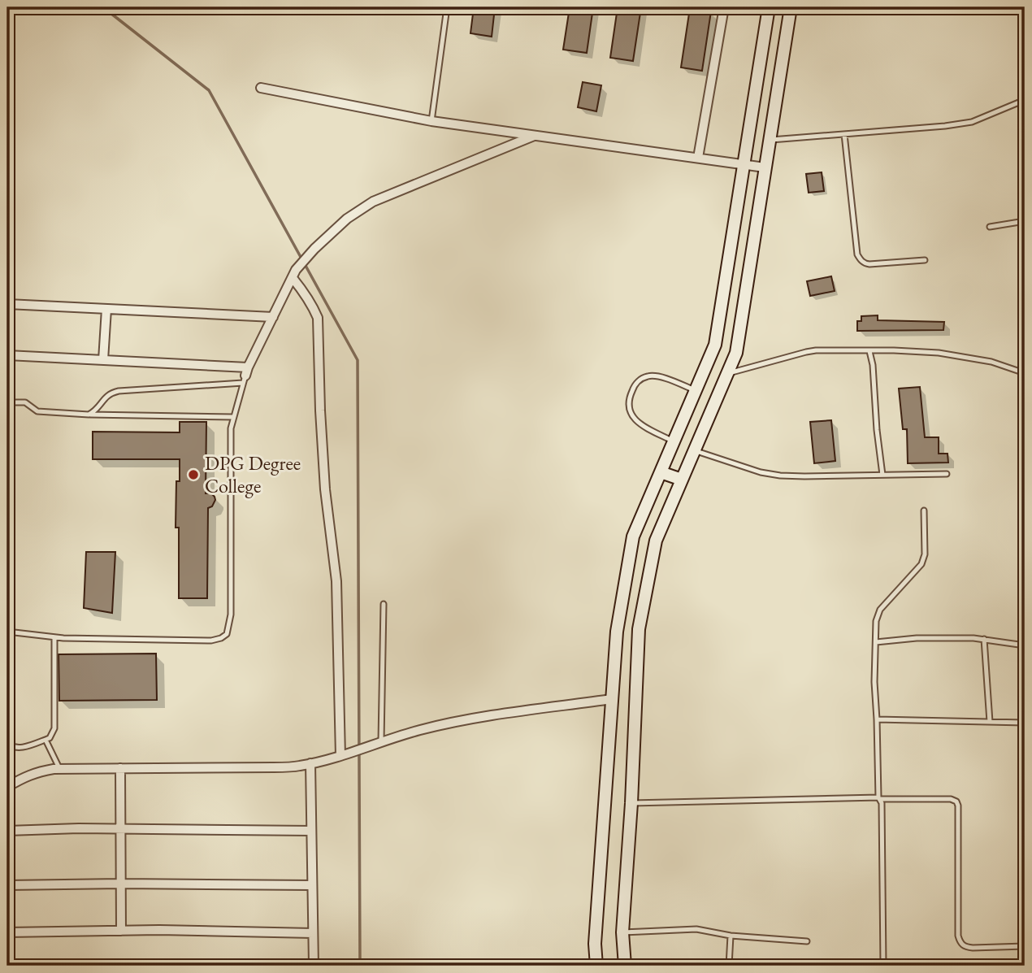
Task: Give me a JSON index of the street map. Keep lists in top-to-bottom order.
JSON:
{
  "places": ["DPG Degree College"]
}
